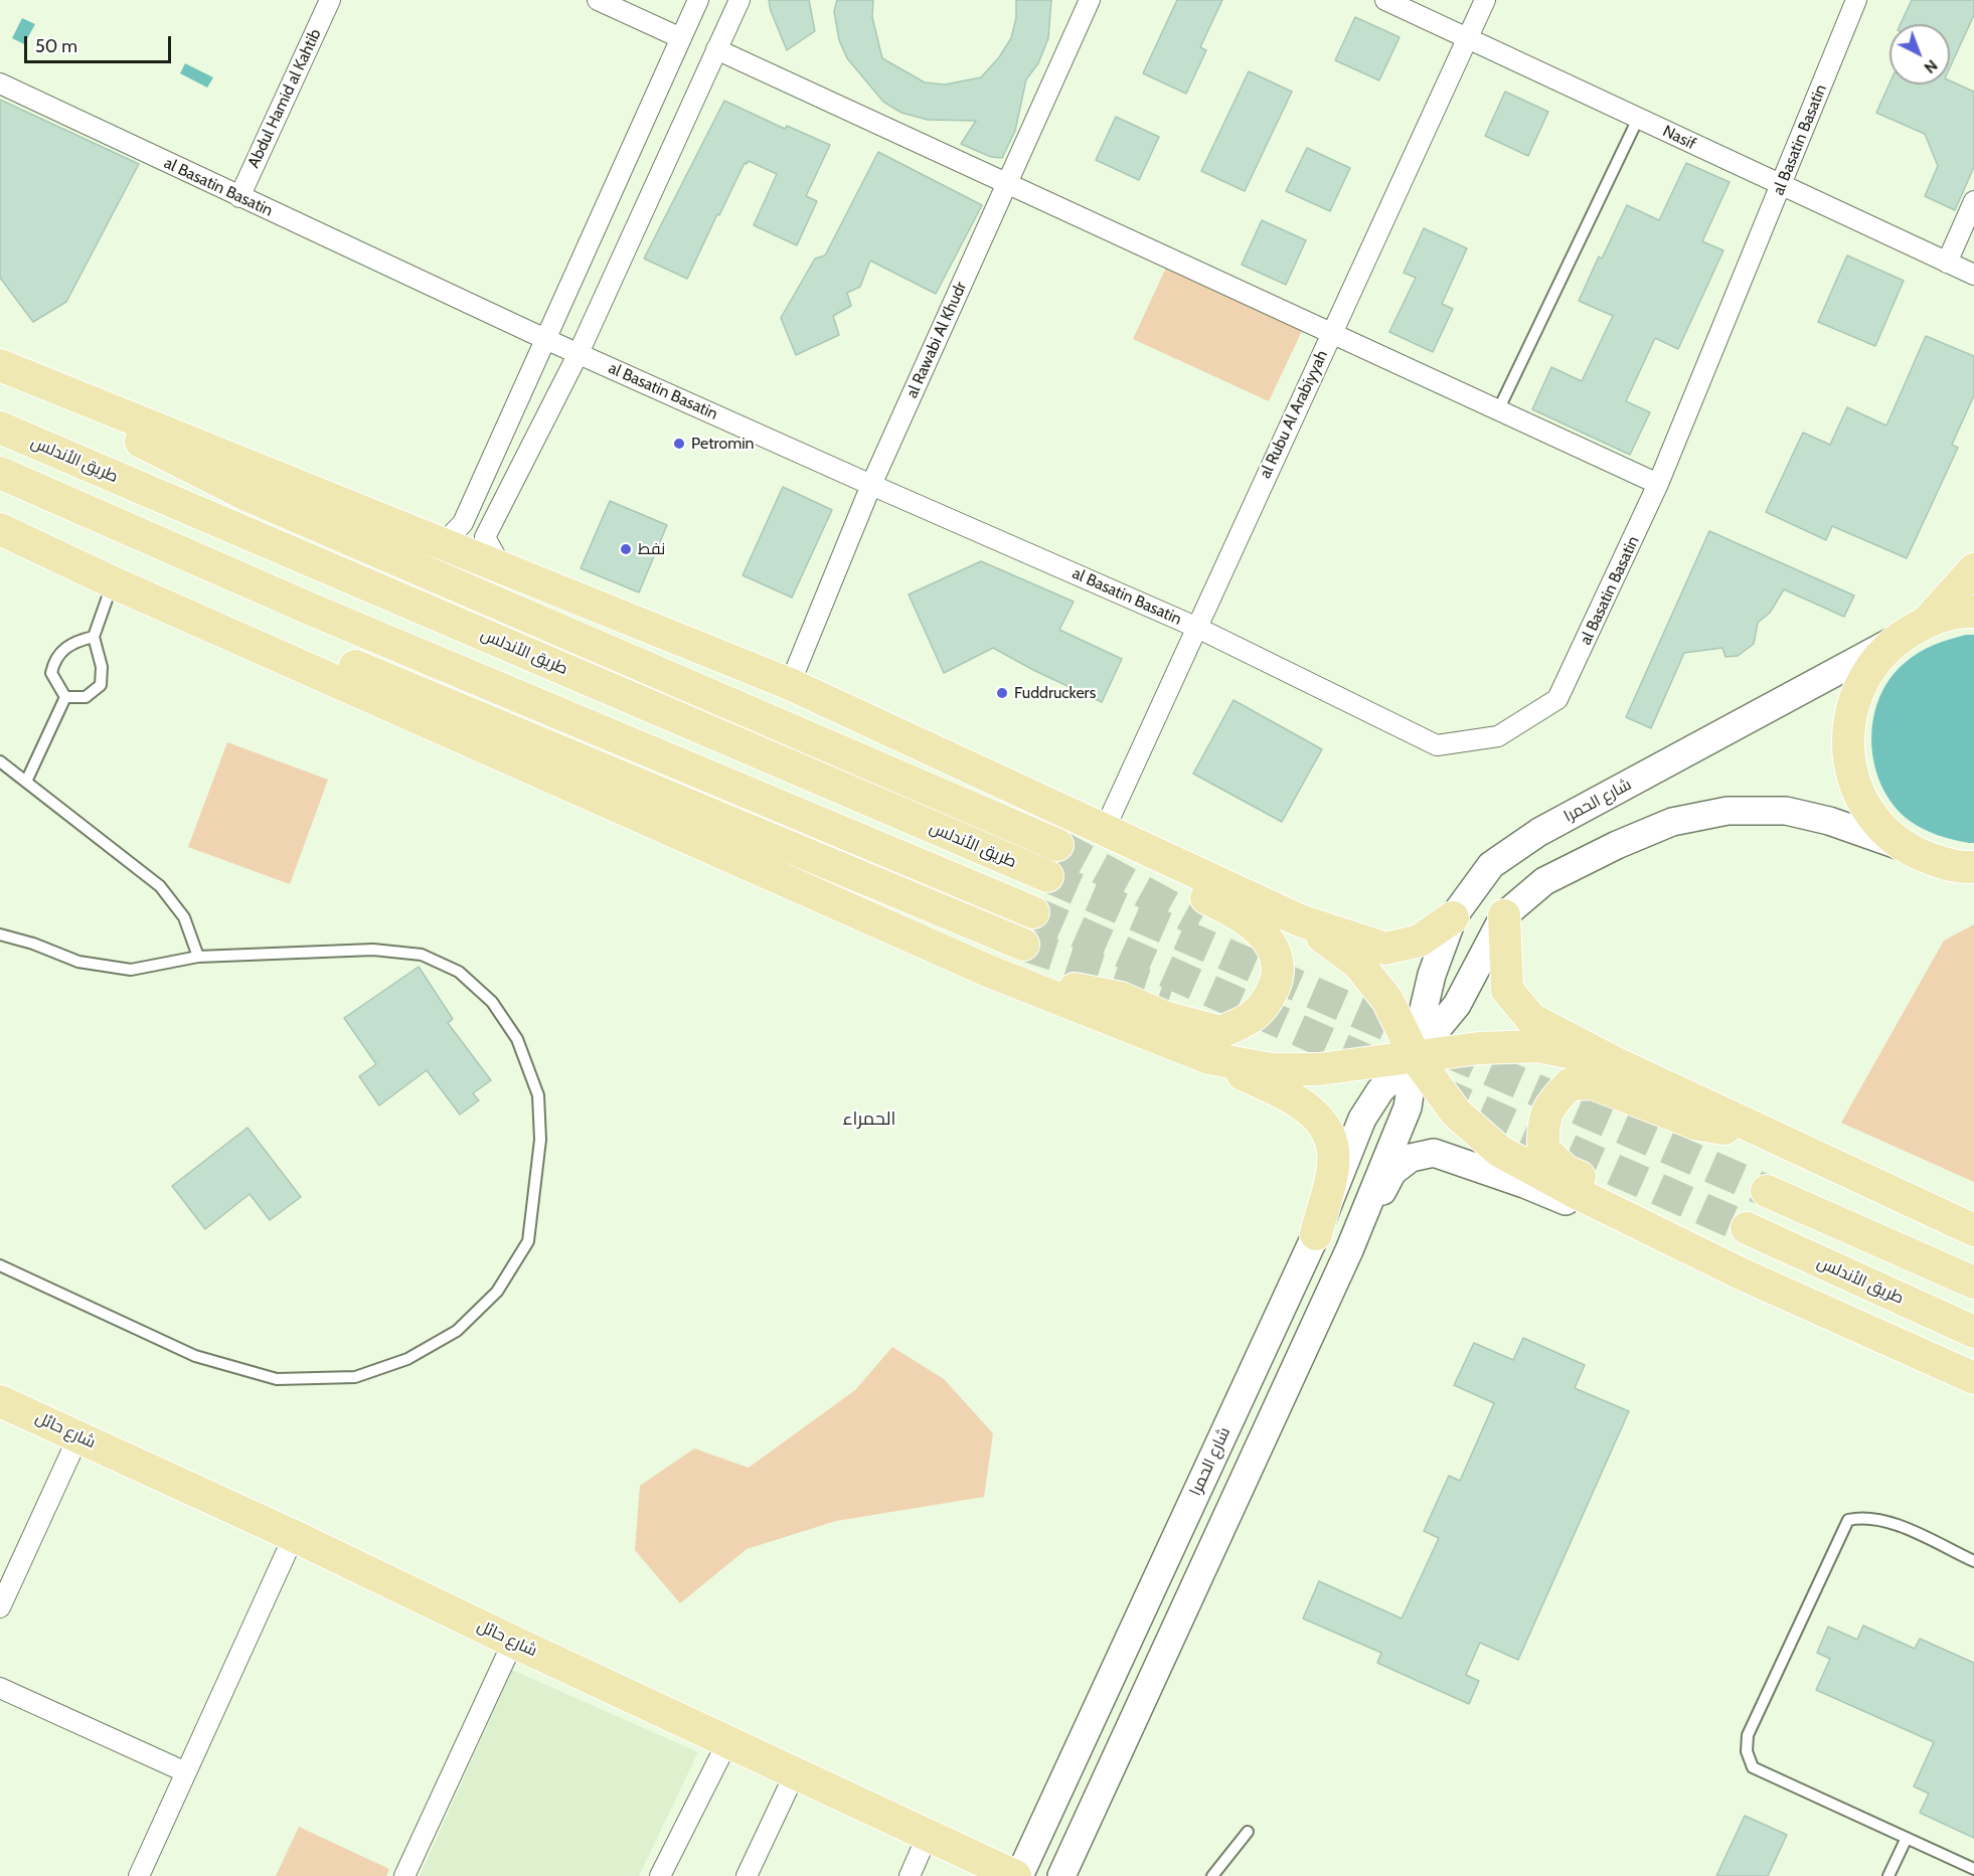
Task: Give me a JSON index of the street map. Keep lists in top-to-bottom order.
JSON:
{
  "streets": {
    "main road": ["طريق الأندلس", "شارع الحمرا", "شارع حائل"],
    "street": [
      "Abdul Hamid al Kahtib",
      "Nasif",
      "al Basatin Basatin",
      "al Rawabi Al Khudr",
      "al Rubu Al Arabiyyah"
    ]
  },
  "crossings": [
    ["Abdul Hamid al Kahtib", "al Basatin Basatin"],
    ["Nasif", "al Basatin Basatin"],
    ["Nasif", "al Rubu Al Arabiyyah"],
    ["al Basatin Basatin", "al Rawabi Al Khudr"],
    ["al Basatin Basatin", "al Rubu Al Arabiyyah"],
    ["شارع الحمرا", "شارع حائل"]
  ],
  "districts": ["الحمراء"],
  "places": ["Petromin", "نفط", "Fuddruckers"],
  "scale_bar": "50 m",
  "north": "bottom right"
}
